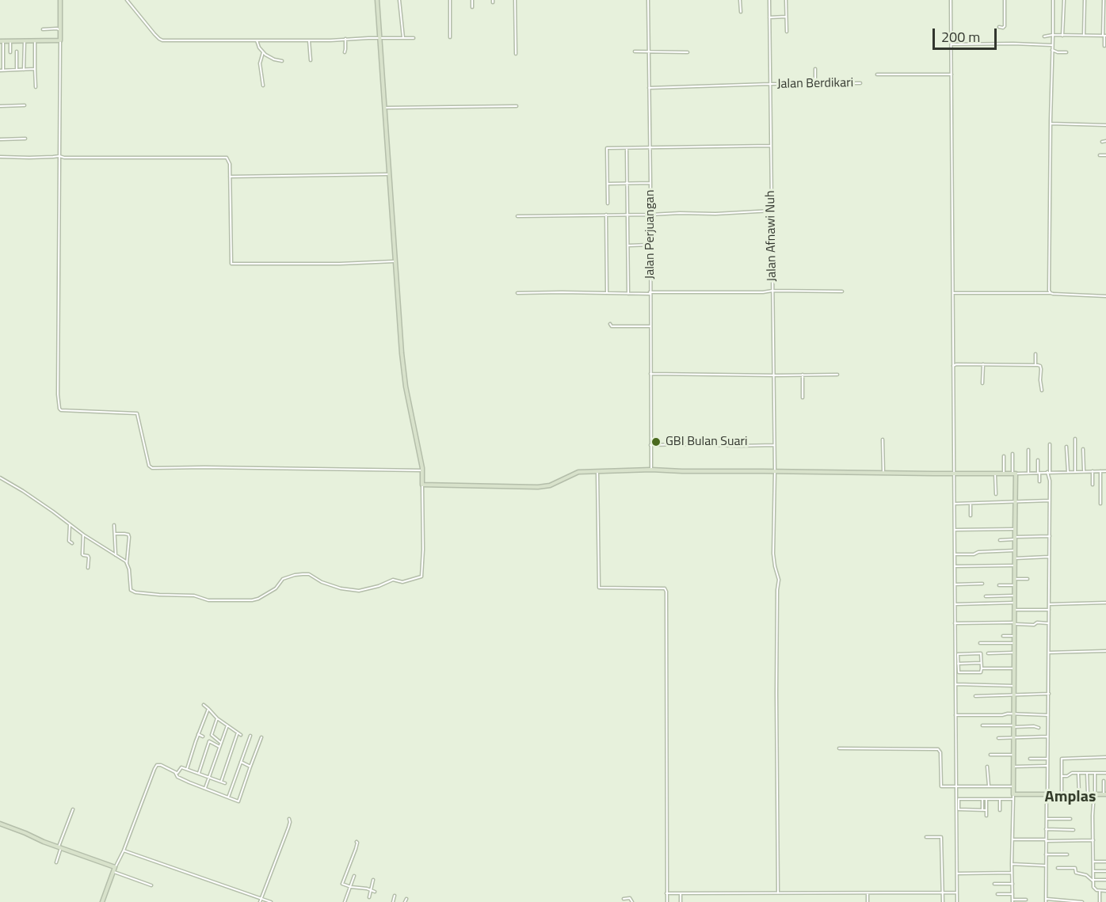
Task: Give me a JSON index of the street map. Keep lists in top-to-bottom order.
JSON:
{
  "streets": {
    "street": ["Jalan Berdikari", "Jalan Perjuangan", "Jalan Afnawi Nuh"]
  },
  "crossings": [
    ["Jalan Berdikari", "Jalan Perjuangan"],
    ["Jalan Berdikari", "Jalan Afnawi Nuh"]
  ],
  "districts": ["Amplas"],
  "places": ["GBI Bulan Suari"],
  "scale_bar": "200 m"
}
